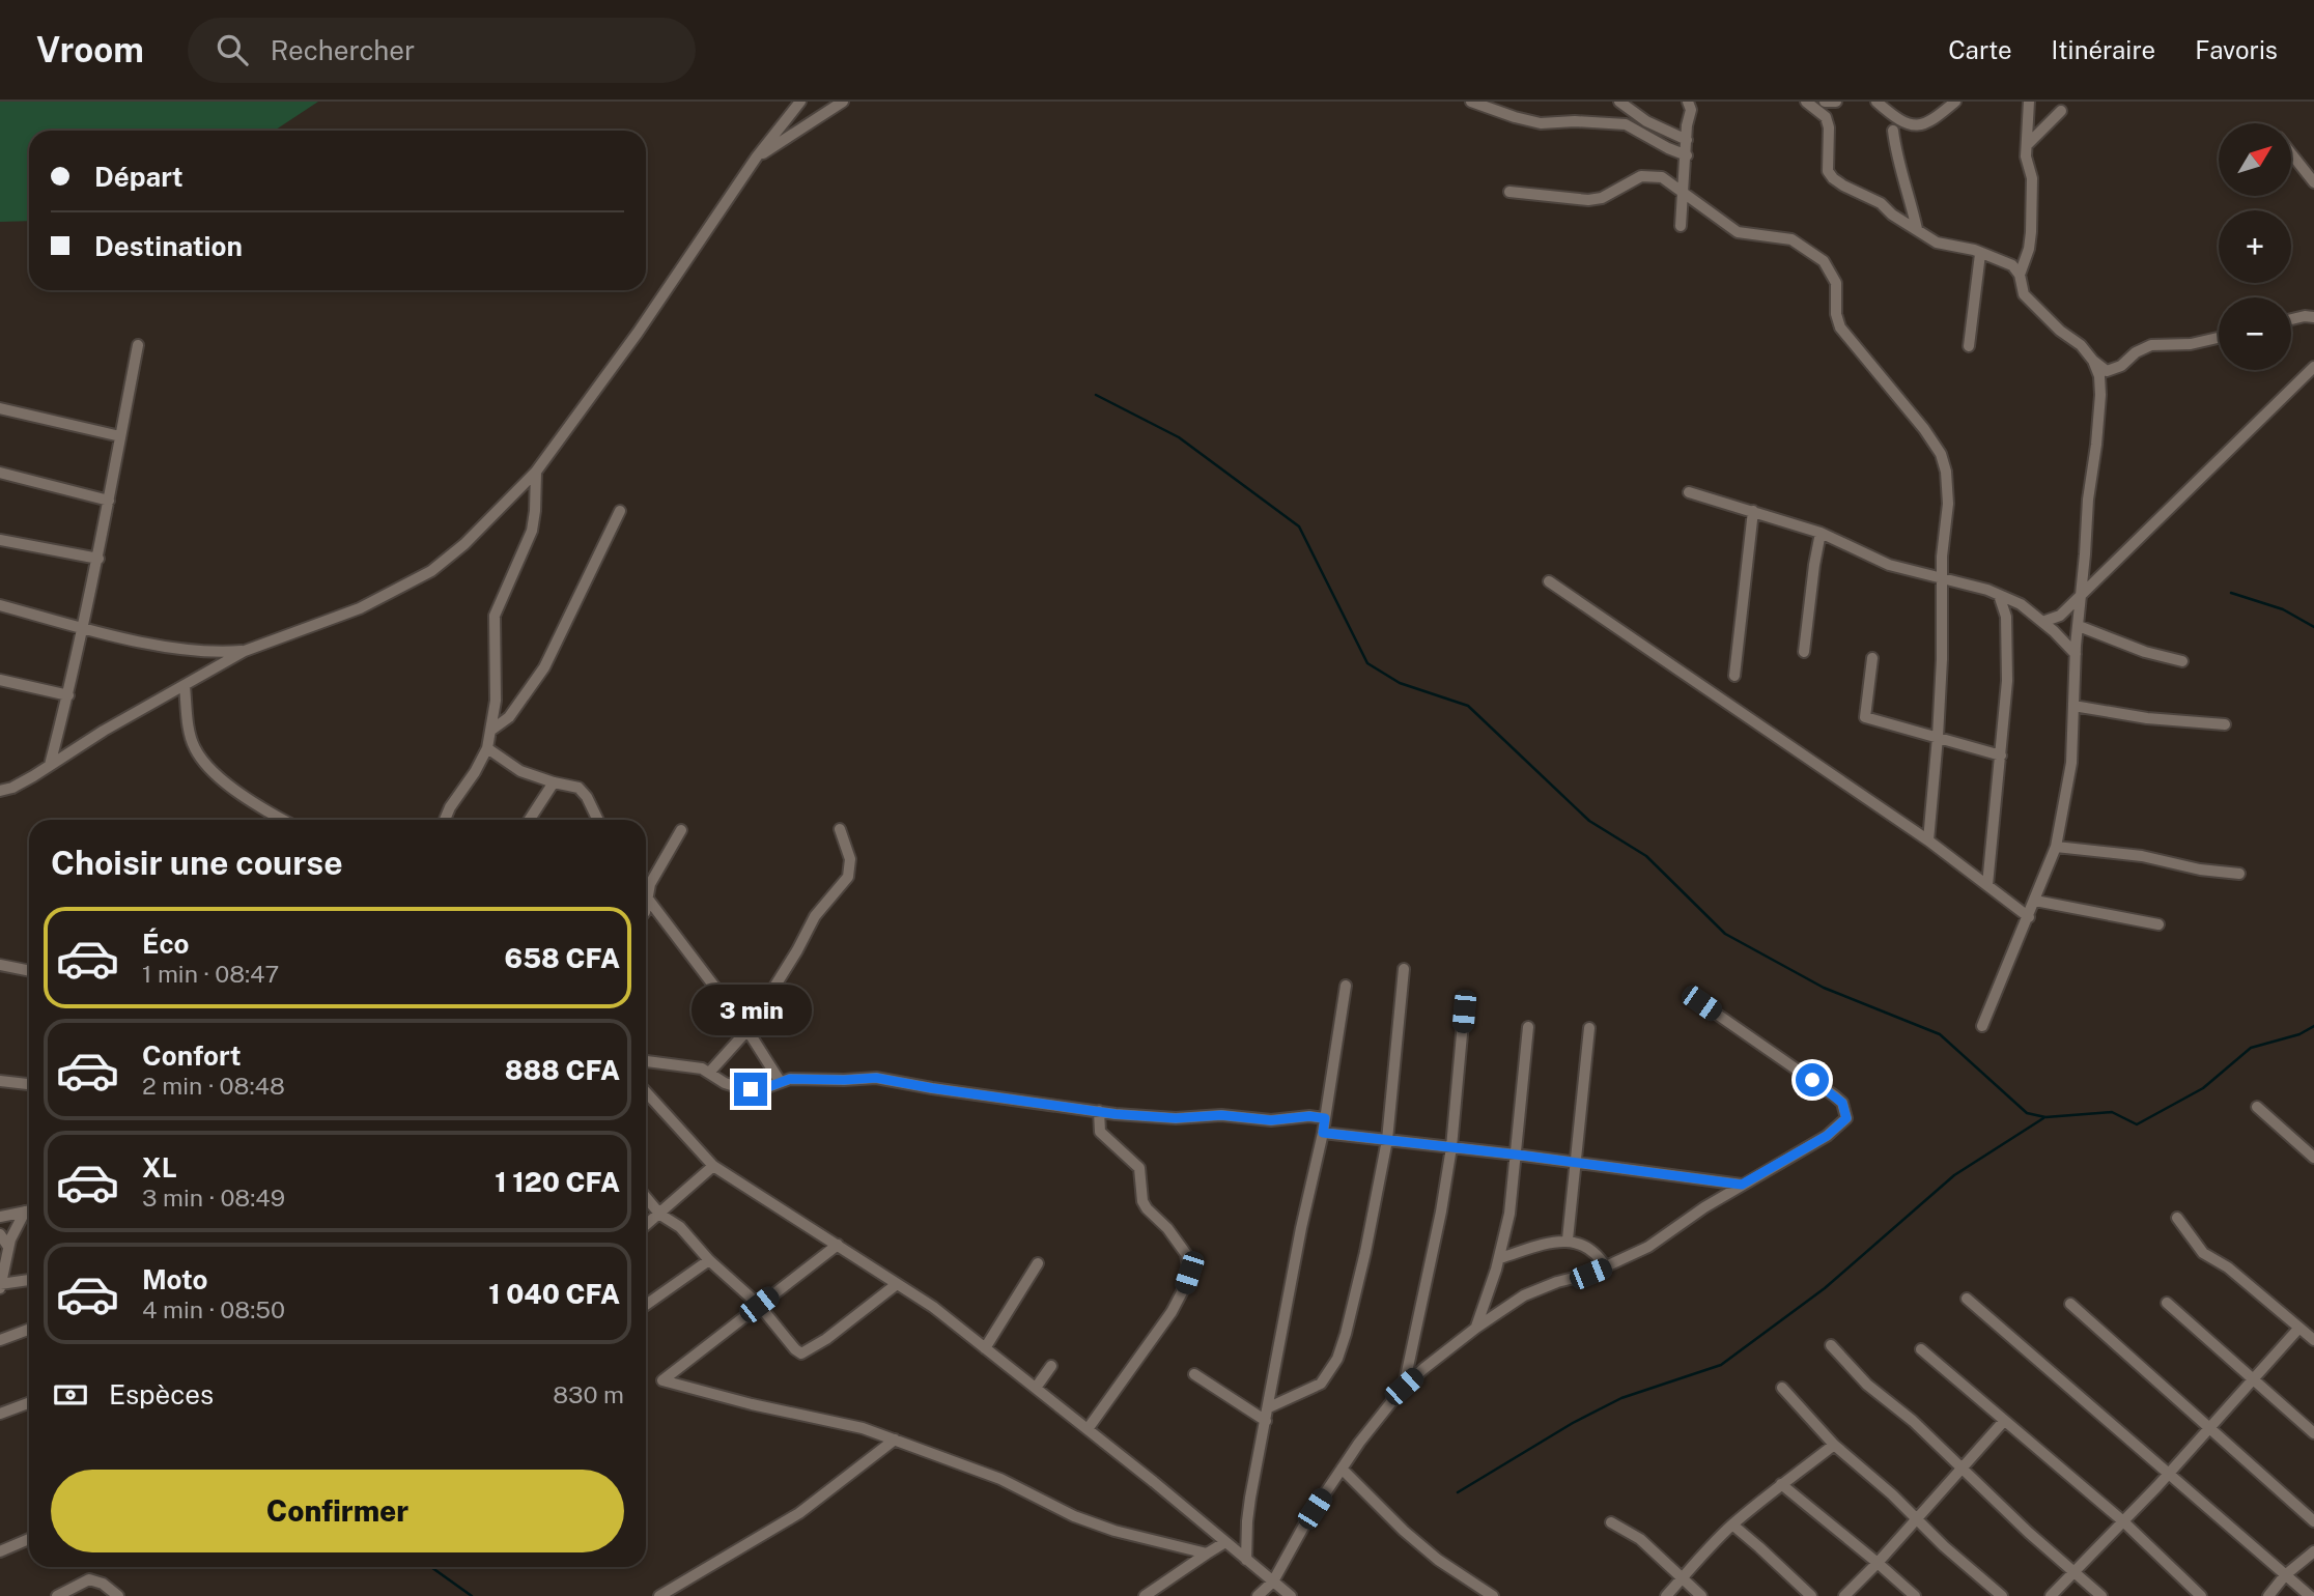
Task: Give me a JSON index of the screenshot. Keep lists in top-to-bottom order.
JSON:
{
  "north": "top right",
  "page": {
    "header": "Vroom",
    "search": "Rechercher",
    "nav": ["Carte", "Itinéraire", "Favoris"],
    "map_buttons": ["+", "−"],
    "banner": ["Départ", "Destination"],
    "heading": "Choisir une course",
    "list": [
      {
        "name": "Éco",
        "note": "1 min · 08:47",
        "value": "658 CFA"
      },
      {
        "name": "Confort",
        "note": "2 min · 08:48",
        "value": "888 CFA"
      },
      {
        "name": "XL",
        "note": "3 min · 08:49",
        "value": "1 120 CFA"
      },
      {
        "name": "Moto",
        "note": "4 min · 08:50",
        "value": "1 040 CFA"
      }
    ],
    "bubble": "3 min",
    "pay": ["Espèces", "830 m"],
    "buttons": "Confirmer"
  }
}
